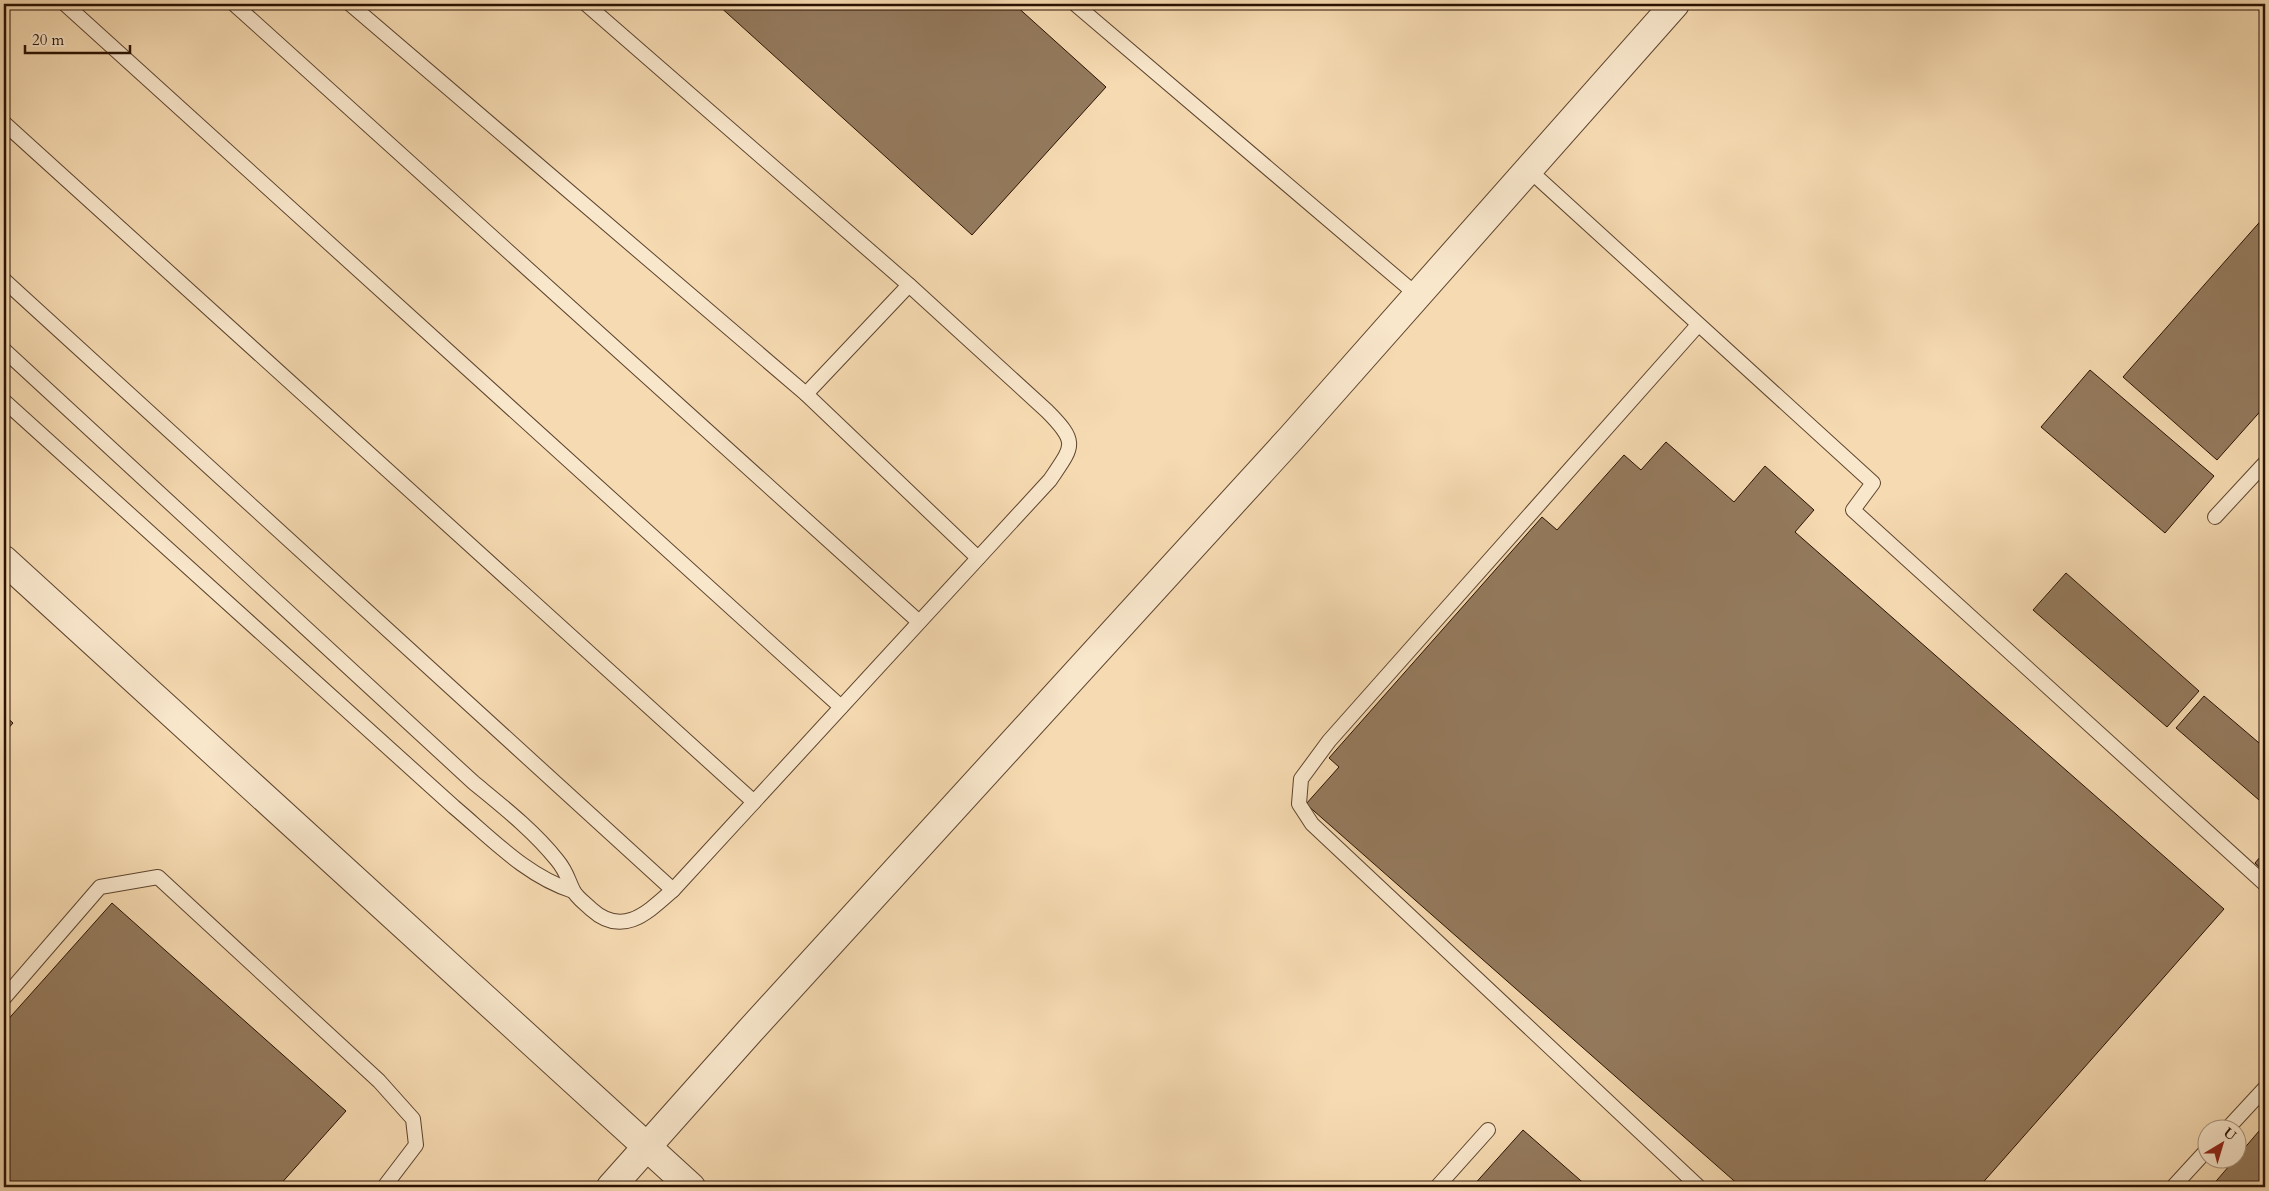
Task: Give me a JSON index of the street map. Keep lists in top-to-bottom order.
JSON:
{
  "scale_bar": "20 m",
  "north": "top right"
}
